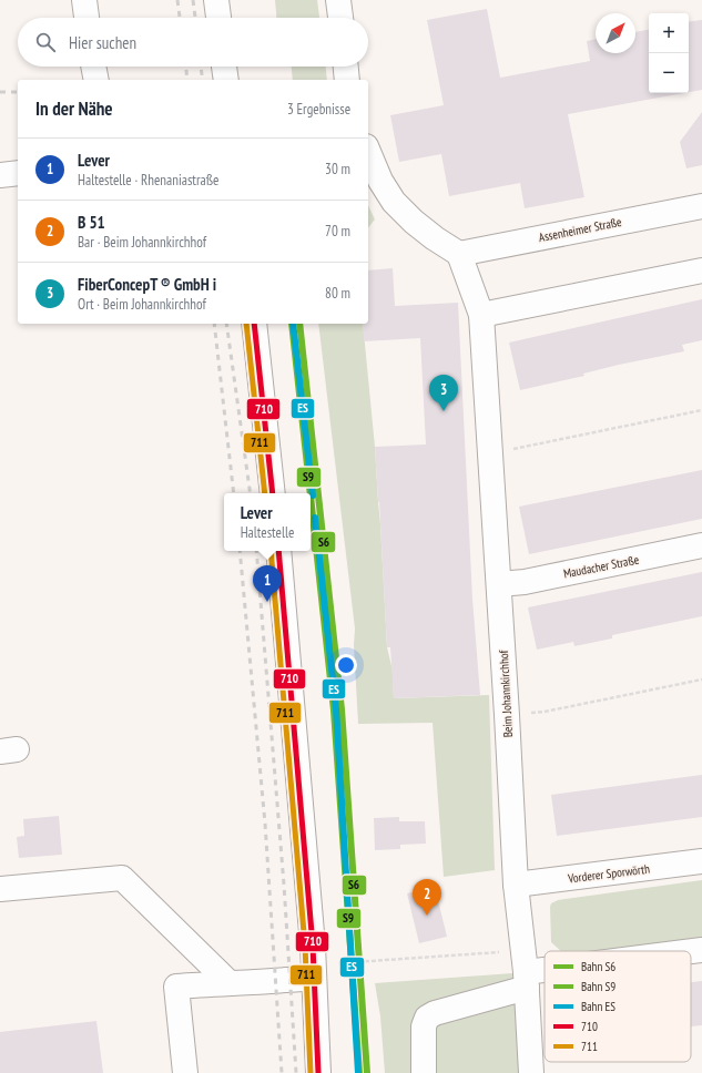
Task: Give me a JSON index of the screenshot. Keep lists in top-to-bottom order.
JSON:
{
  "streets": {
    "street": [
      "Assenheimer Straße",
      "Maudacher Straße",
      "Beim Johannkirchhof",
      "Vorderer Sporwörth"
    ]
  },
  "crossings": [
    ["Assenheimer Straße", "Beim Johannkirchhof"],
    ["Maudacher Straße", "Beim Johannkirchhof"],
    ["Beim Johannkirchhof", "Vorderer Sporwörth"]
  ],
  "lines": [
    "rail line S6",
    "rail line S9",
    "rail line ES",
    "transit line 710",
    "transit line 711"
  ],
  "legend": [
    "Bahn S6",
    "Bahn S9",
    "Bahn ES",
    "710",
    "711"
  ],
  "north": "top right",
  "page": {
    "map_buttons": ["+", "−"],
    "search": "Hier suchen",
    "heading": ["In der Nähe", "3 Ergebnisse"],
    "list": [
      {
        "mark": "1",
        "name": "Lever",
        "note": "Haltestelle · Rhenaniastraße",
        "value": "30 m"
      },
      {
        "mark": "2",
        "name": "B 51",
        "note": "Bar · Beim Johannkirchhof",
        "value": "70 m"
      },
      {
        "mark": "3",
        "name": "FiberConcepT ® GmbH i",
        "note": "Ort · Beim Johannkirchhof",
        "value": "80 m"
      }
    ],
    "pins": ["3", "1", "2"],
    "popup": ["Lever", "Haltestelle"]
  }
}
